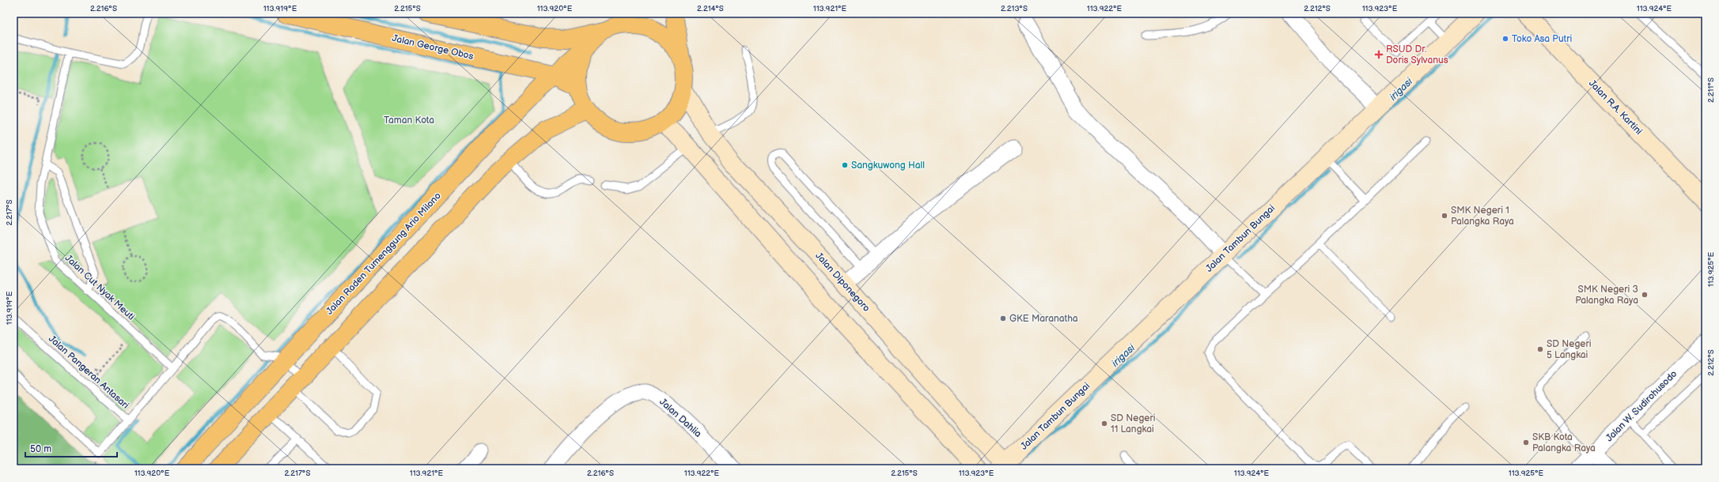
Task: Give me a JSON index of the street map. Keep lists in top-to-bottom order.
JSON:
{
  "streets": {
    "main road": [
      "Jalan George Obos",
      "Jalan R.A. Kartini",
      "Jalan Tambun Bungai",
      "Jalan Raden Tumenggung Ario Milono",
      "Jalan Diponegoro"
    ],
    "street": ["Jalan W. Sudirohusodo", "Jalan Dahlia"],
    "lane": ["Jalan Cut Nyak Meuti", "Jalan Pangeran Antasari"]
  },
  "crossings": [
    ["Jalan George Obos", "Jalan Raden Tumenggung Ario Milono"],
    ["Jalan George Obos", "Jalan Diponegoro"],
    ["Jalan Tambun Bungai", "Jalan Diponegoro"],
    ["Jalan Raden Tumenggung Ario Milono", "Jalan Diponegoro"],
    ["Jalan Cut Nyak Meuti", "Jalan Pangeran Antasari"]
  ],
  "water": ["irigasi"],
  "parks": ["Taman Kota"],
  "places": {
    "other": [
      "Toko Asa Putri",
      "Sangkuwong Hall",
      "SMK Negeri 1 Palangka Raya",
      "SMK Negeri 3 Palangka Raya",
      "GKE Maranatha",
      "SD Negeri 5 Langkai",
      "SD Negeri 11 Langkai",
      "SKB Kota Palangka Raya"
    ],
    "health": ["RSUD Dr. Doris Sylvanus"]
  },
  "scale_bar": "50 m",
  "coordinates": [
    "2.216°S",
    "113.919°E",
    "2.215°S",
    "113.920°E",
    "2.214°S",
    "113.921°E",
    "2.213°S",
    "113.922°E",
    "2.212°S",
    "113.923°E",
    "113.924°E",
    "2.211°S",
    "2.217°S",
    "113.925°E"
  ]
}
